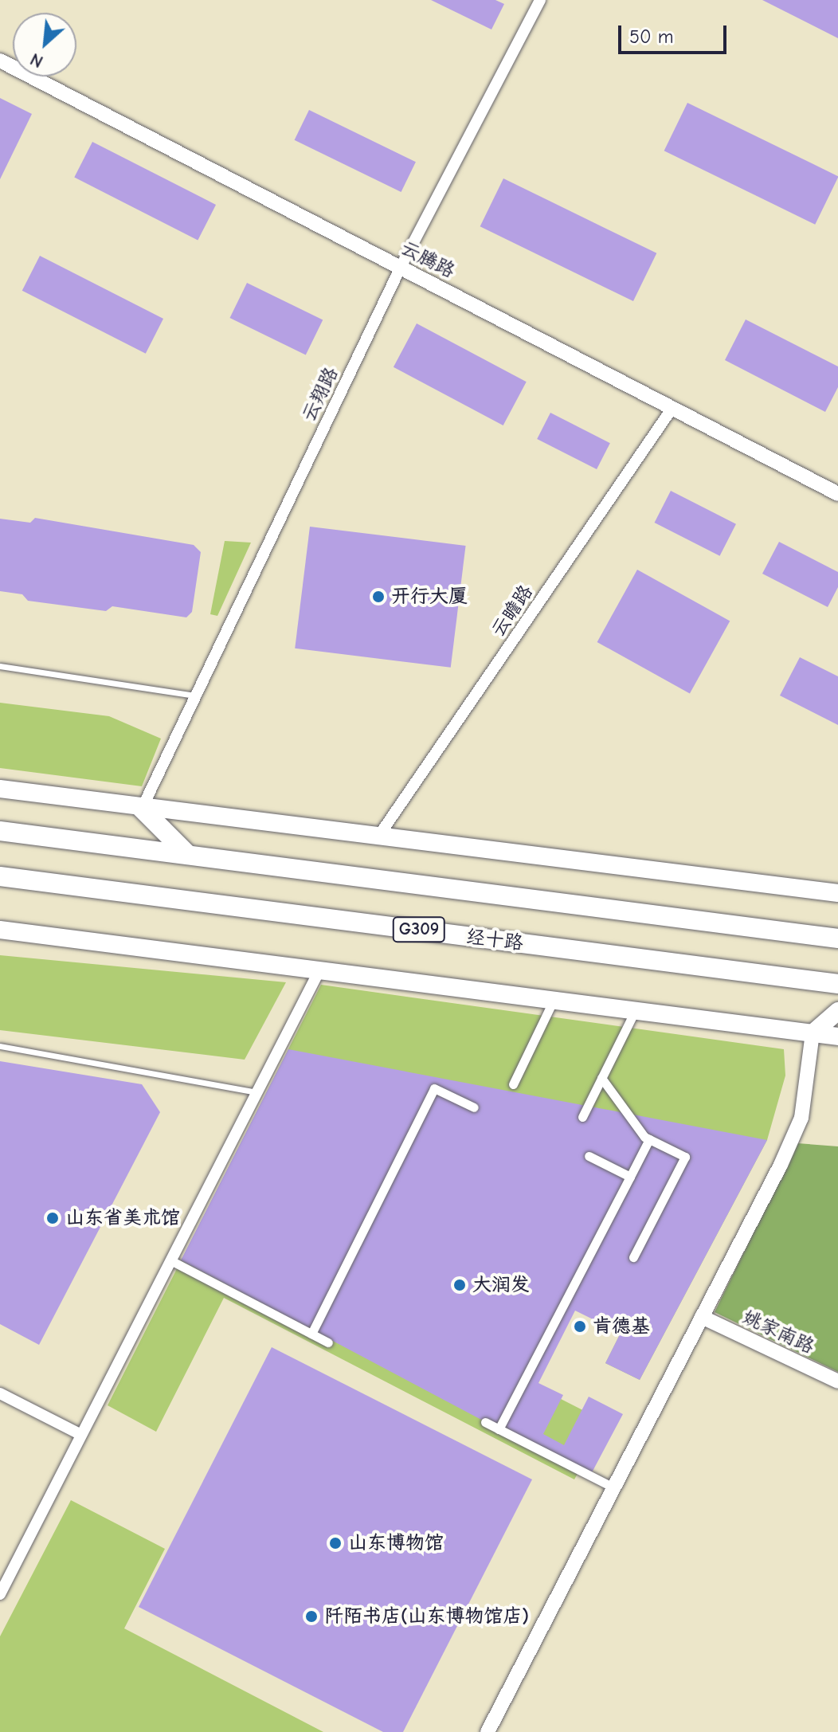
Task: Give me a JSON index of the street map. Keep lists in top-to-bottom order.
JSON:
{
  "streets": {
    "highway": ["G309", "经十路"],
    "street": [
      "云腾路",
      "云翔路",
      "云瞻路",
      "姚家南路"
    ]
  },
  "crossings": [
    ["云腾路", "云翔路"],
    ["云腾路", "云瞻路"]
  ],
  "places": [
    "开行大厦",
    "山东省美术馆",
    "大润发",
    "肯德基",
    "山东博物馆",
    "阡陌书店(山东博物馆店)"
  ],
  "scale_bar": "50 m",
  "north": "bottom left"
}
